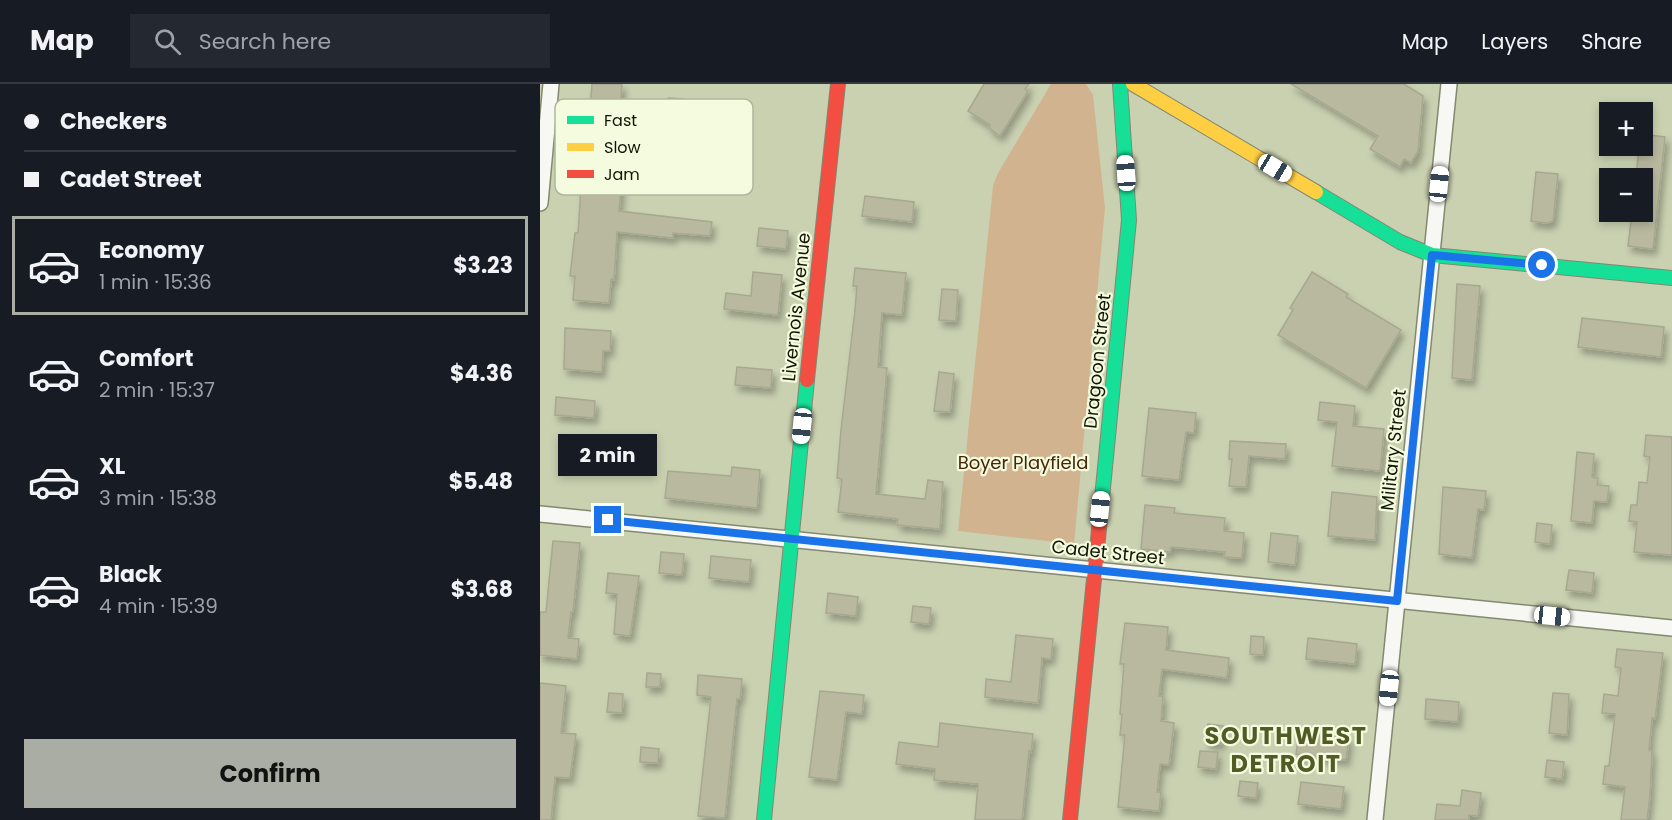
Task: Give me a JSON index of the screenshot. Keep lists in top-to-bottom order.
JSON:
{
  "streets": {
    "main road": ["Livernois Avenue", "Dragoon Street"],
    "street": ["Military Street", "Cadet Street"]
  },
  "crossings": [
    ["Livernois Avenue", "Cadet Street"],
    ["Dragoon Street", "Cadet Street"],
    ["Military Street", "Cadet Street"]
  ],
  "districts": ["SOUTHWEST DETROIT"],
  "parks": ["Boyer Playfield"],
  "legend": ["Fast", "Slow", "Jam"],
  "page": {
    "header": "Map",
    "search": "Search here",
    "nav": ["Map", "Layers", "Share"],
    "banner": ["Checkers", "Cadet Street"],
    "map_buttons": ["+", "−"],
    "list": [
      {
        "name": "Economy",
        "note": "1 min · 15:36",
        "value": "$3.23"
      },
      {
        "name": "Comfort",
        "note": "2 min · 15:37",
        "value": "$4.36"
      },
      {
        "name": "XL",
        "note": "3 min · 15:38",
        "value": "$5.48"
      },
      {
        "name": "Black",
        "note": "4 min · 15:39",
        "value": "$3.68"
      }
    ],
    "bubble": "2 min",
    "buttons": "Confirm"
  }
}
